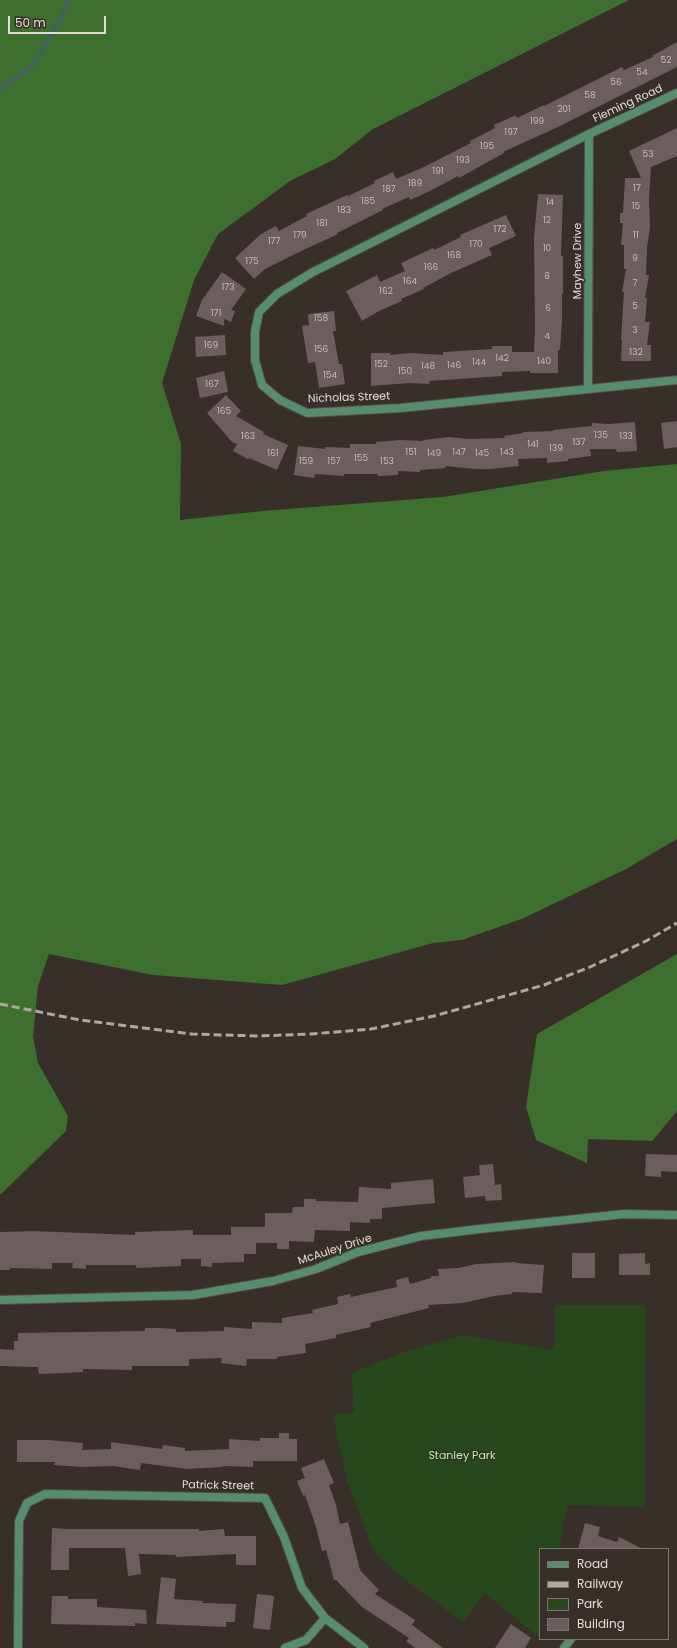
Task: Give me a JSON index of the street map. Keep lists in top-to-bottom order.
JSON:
{
  "streets": {
    "street": [
      "Fleming Road",
      "Mayhew Drive",
      "Nicholas Street",
      "McAuley Drive",
      "Patrick Street"
    ]
  },
  "crossings": [
    ["Fleming Road", "Mayhew Drive"],
    ["Fleming Road", "Nicholas Street"],
    ["Mayhew Drive", "Nicholas Street"]
  ],
  "parks": ["Stanley Park"],
  "house_numbers": [
    "52",
    "54",
    "56",
    "58",
    "201",
    "199",
    "197",
    "195",
    "53",
    "193",
    "191",
    "189",
    "17",
    "187",
    "185",
    "14",
    "15",
    "183",
    "12",
    "181",
    "172",
    "179",
    "11",
    "177",
    "170",
    "10",
    "168",
    "9",
    "175",
    "166",
    "8",
    "164",
    "7",
    "173",
    "162",
    "5",
    "6",
    "171",
    "158",
    "3",
    "4",
    "169",
    "156",
    "132",
    "142",
    "140",
    "144",
    "152",
    "146",
    "148",
    "150",
    "154",
    "167",
    "165",
    "135",
    "163",
    "133",
    "137",
    "141",
    "139",
    "151",
    "147",
    "143",
    "161",
    "149",
    "145",
    "155",
    "159",
    "157",
    "153"
  ],
  "legend": [
    "Road",
    "Railway",
    "Park",
    "Building"
  ],
  "scale_bar": "50 m"
}
